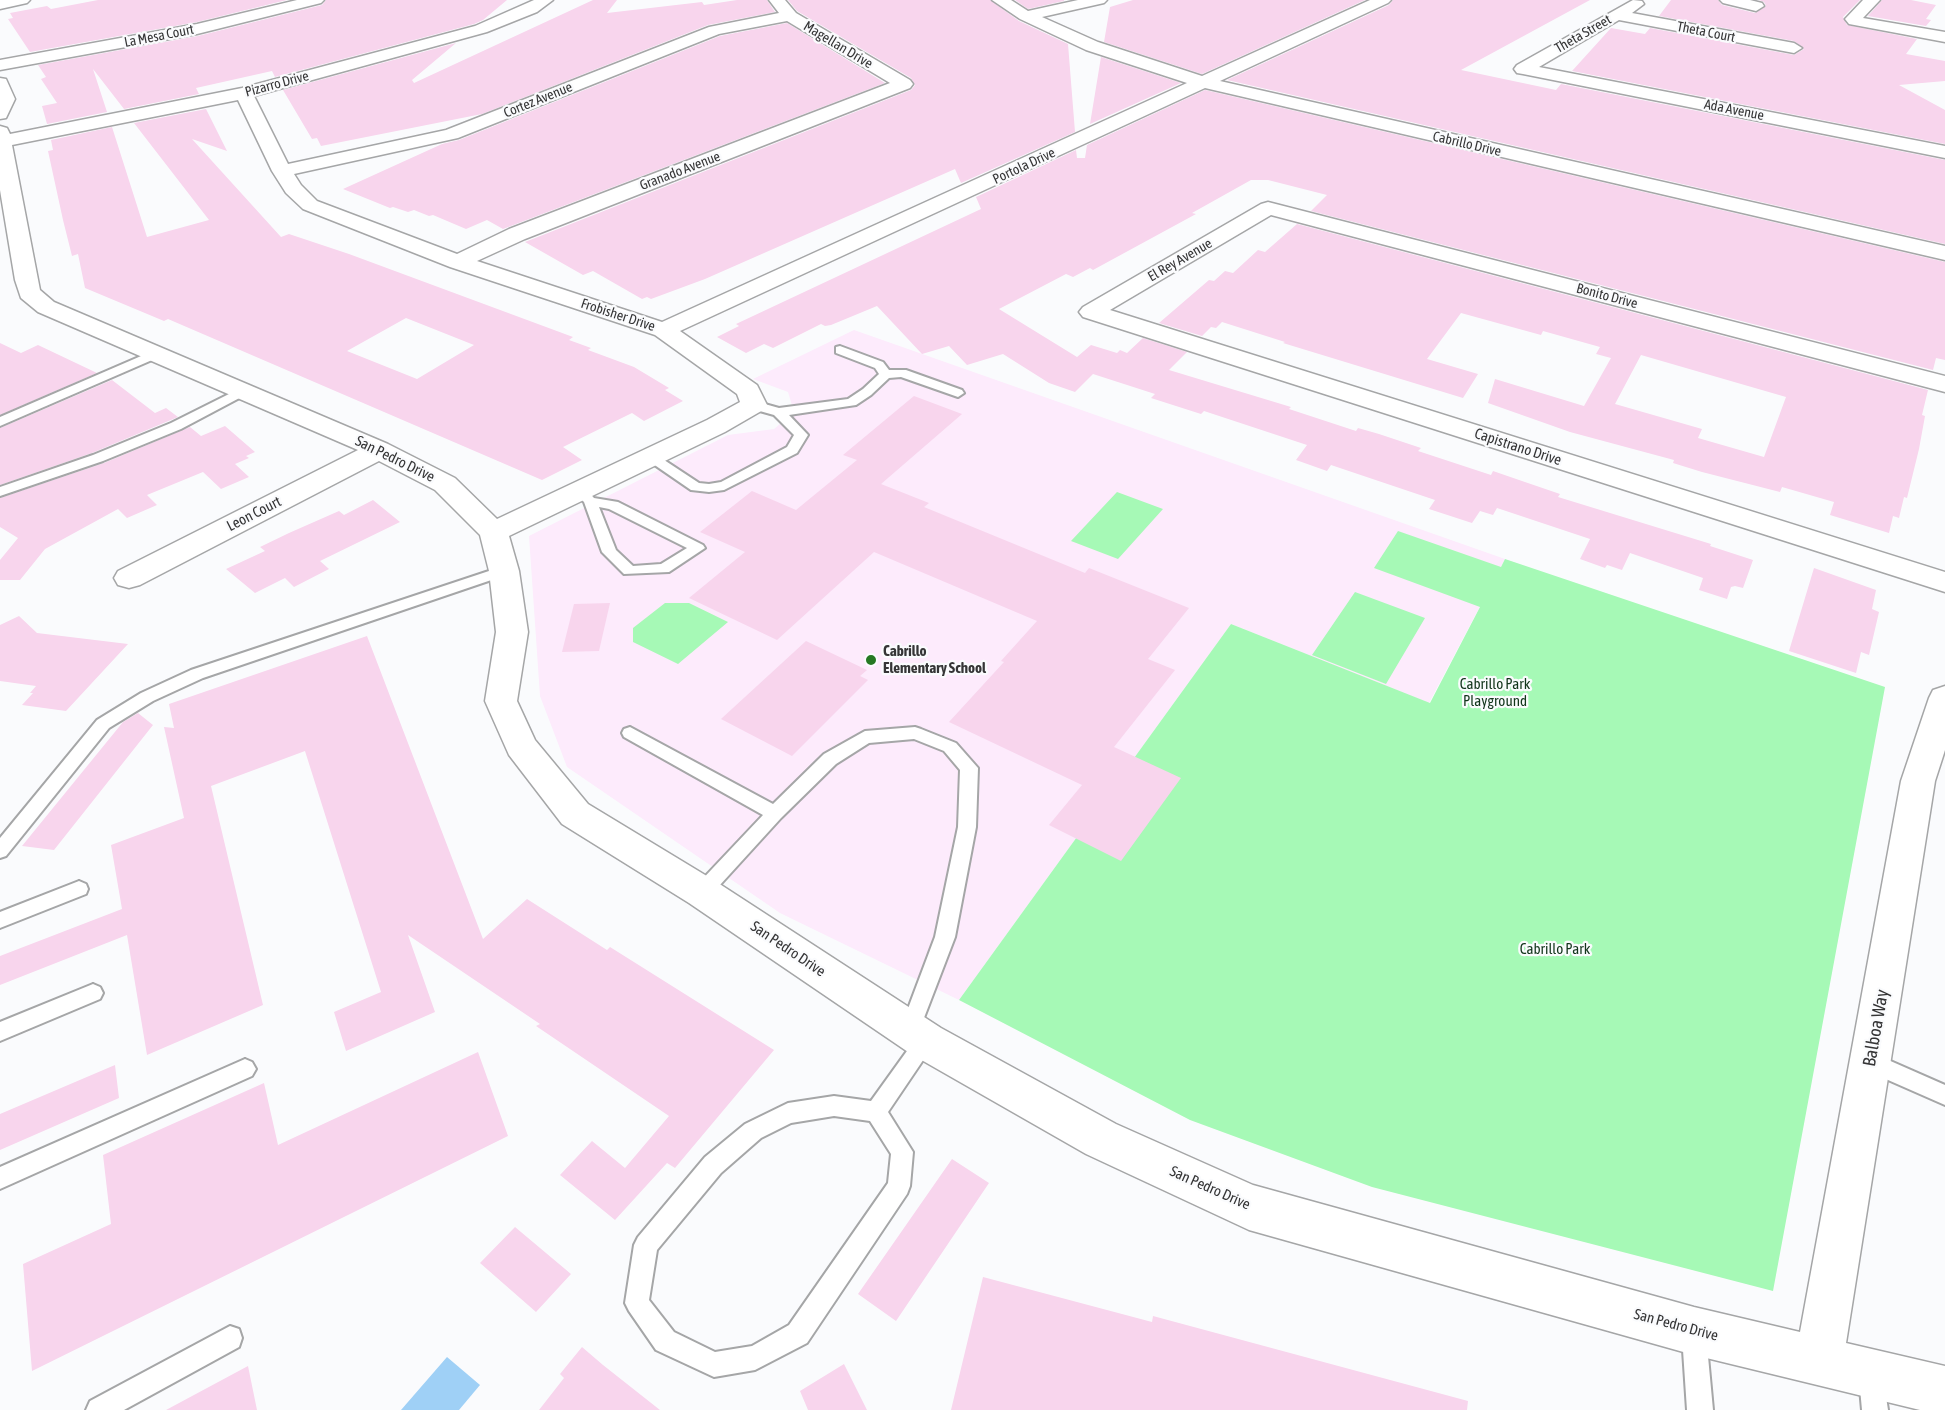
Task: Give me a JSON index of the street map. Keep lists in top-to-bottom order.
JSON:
{
  "streets": {
    "street": [
      "Theta Court",
      "Theta Street",
      "La Mesa Court",
      "Magellan Drive",
      "Pizarro Drive",
      "Cortez Avenue",
      "Ada Avenue",
      "Cabrillo Drive",
      "Portola Drive",
      "Granado Avenue",
      "El Rey Avenue",
      "Bonito Drive",
      "Frobisher Drive",
      "Capistrano Drive",
      "San Pedro Drive",
      "Leon Court",
      "Balboa Way"
    ]
  },
  "crossings": [
    ["Theta Court", "Theta Street"],
    ["Theta Street", "Ada Avenue"],
    ["Magellan Drive", "Cortez Avenue"],
    ["Magellan Drive", "Granado Avenue"],
    ["Pizarro Drive", "Frobisher Drive"],
    ["Pizarro Drive", "San Pedro Drive"],
    ["Cortez Avenue", "Frobisher Drive"],
    ["Cabrillo Drive", "Portola Drive"],
    ["Portola Drive", "Frobisher Drive"],
    ["Granado Avenue", "Frobisher Drive"],
    ["El Rey Avenue", "Bonito Drive"],
    ["El Rey Avenue", "Capistrano Drive"],
    ["San Pedro Drive", "Leon Court"],
    ["San Pedro Drive", "Balboa Way"]
  ],
  "parks": ["Cabrillo Park Playground", "Cabrillo Park"],
  "places": ["Cabrillo Elementary School"]
}
